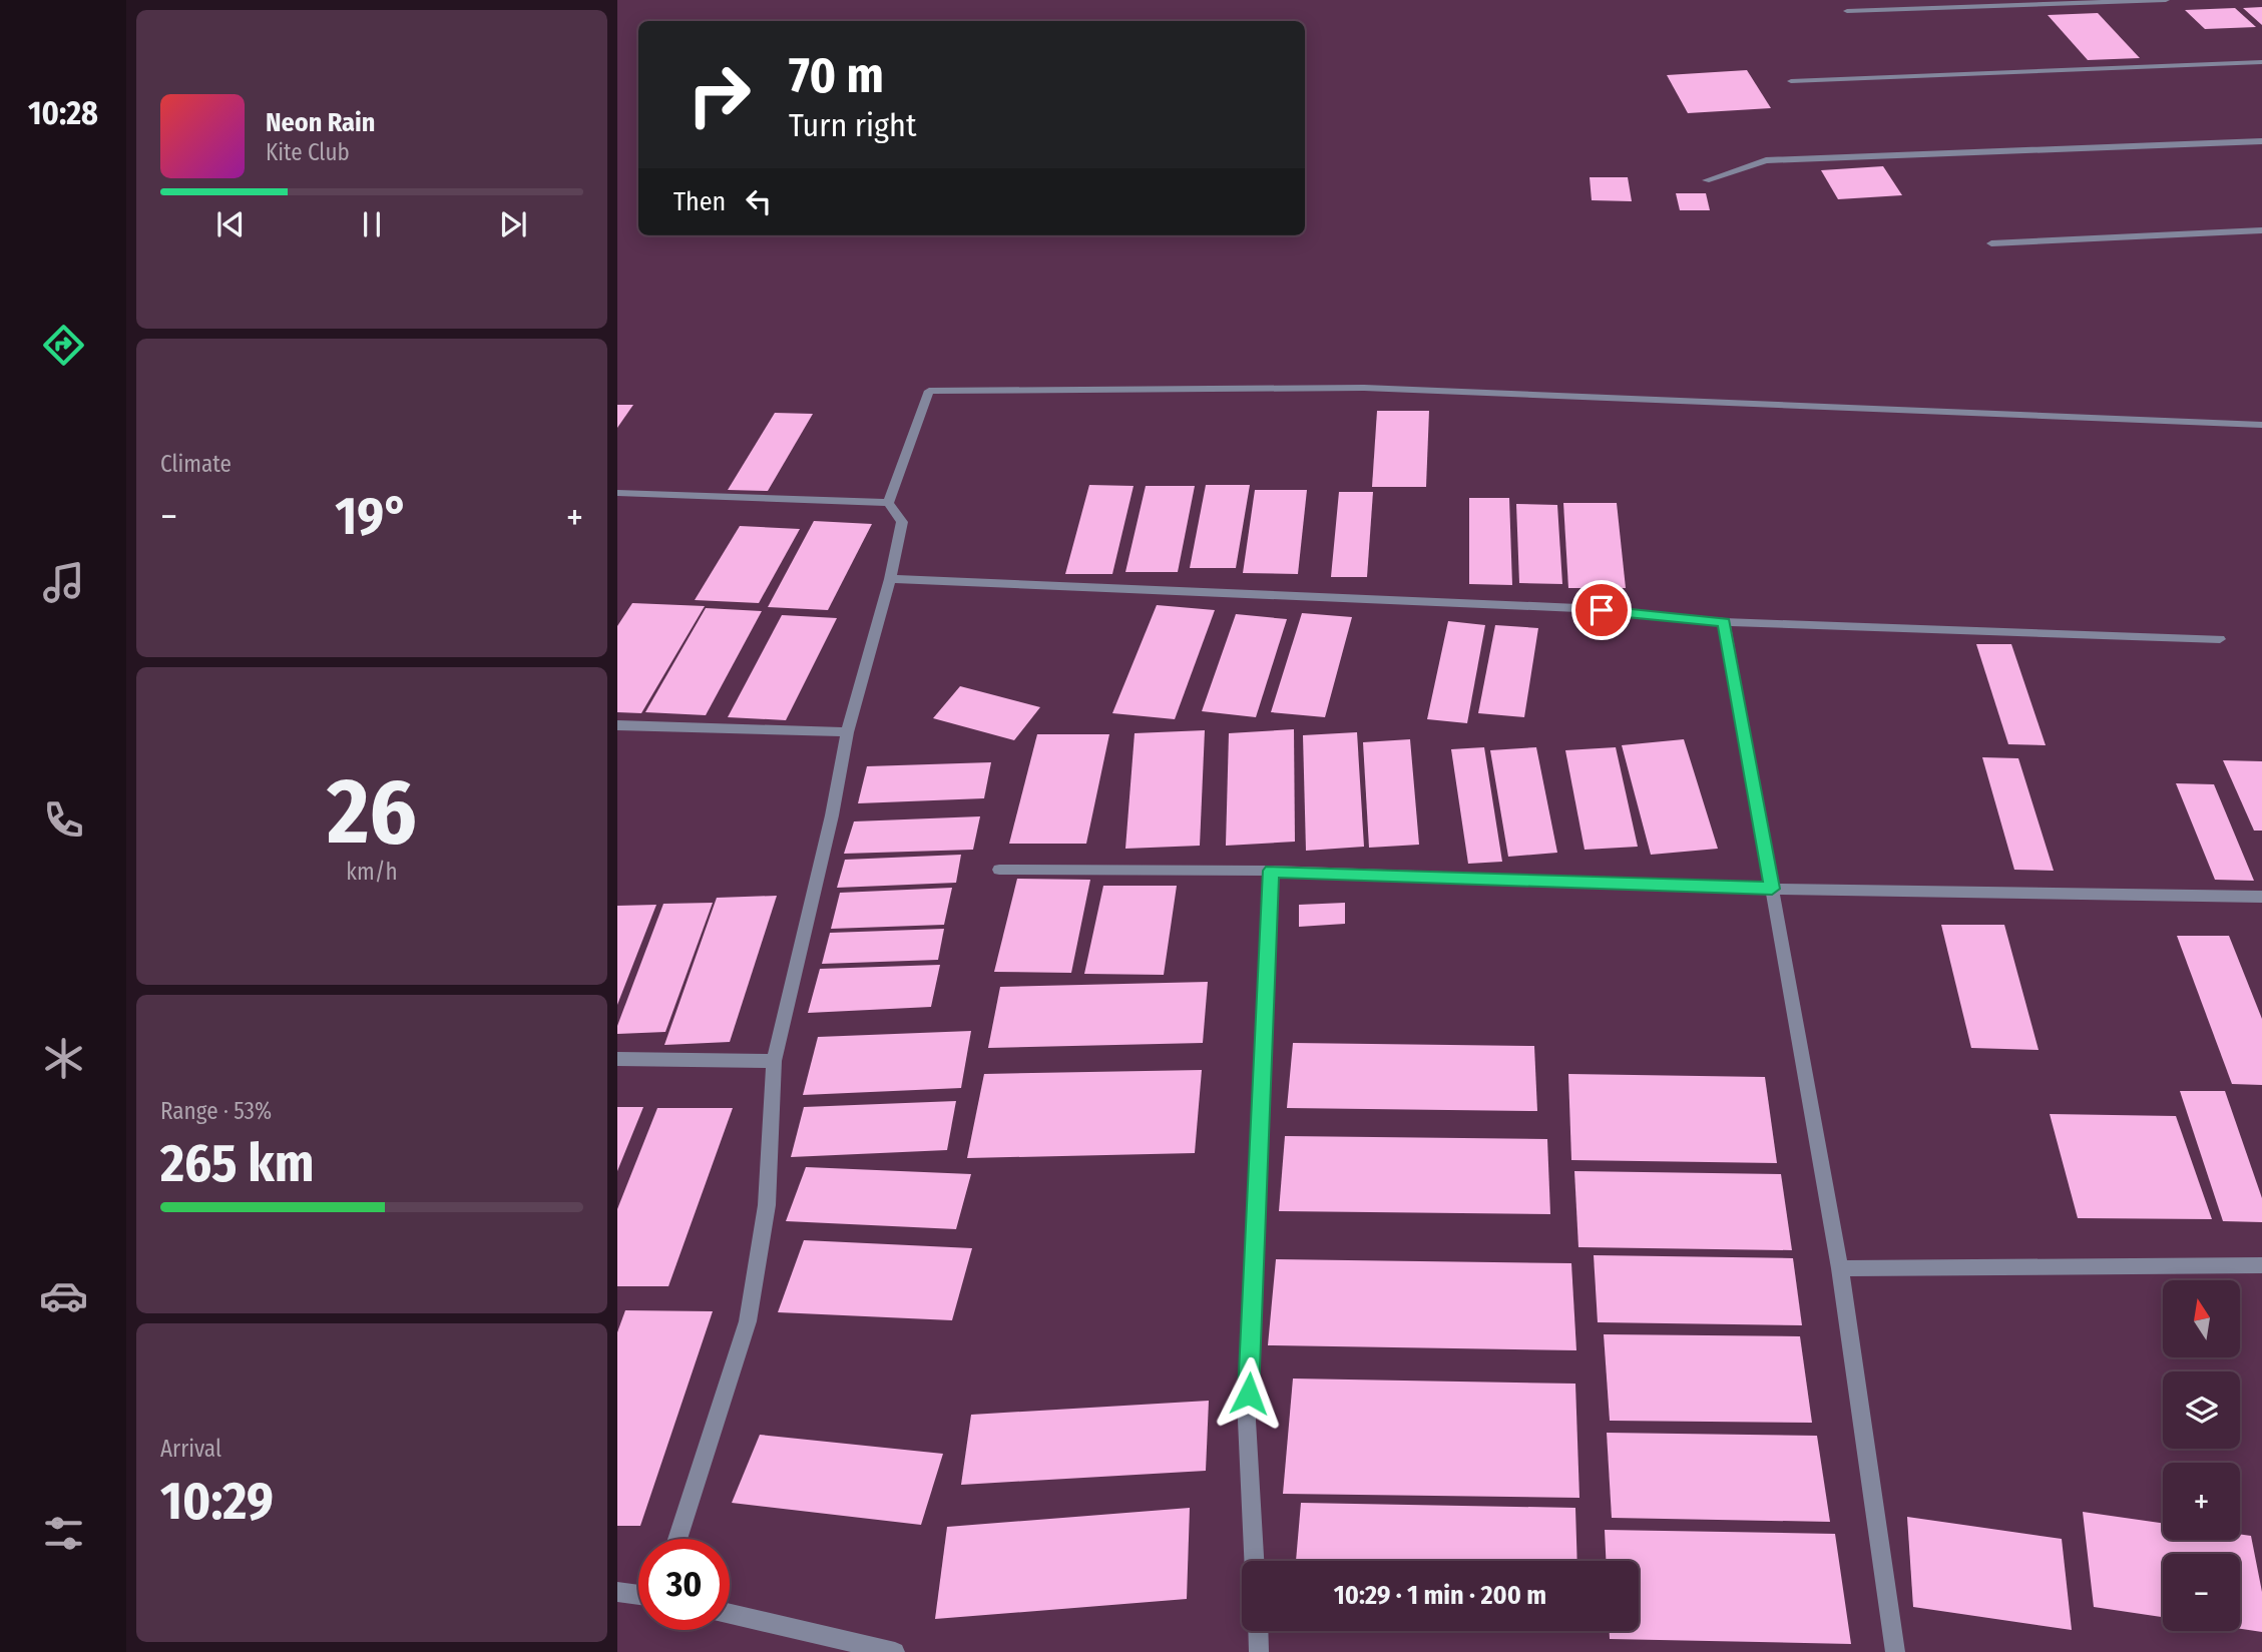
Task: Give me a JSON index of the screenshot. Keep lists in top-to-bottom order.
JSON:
{
  "north": "top",
  "page": {
    "tabs": "10:28",
    "turn": ["70 m", "Turn right"],
    "song": ["Neon Rain", "Kite Club"],
    "then": "Then",
    "tile": [
      "Climate",
      ["26", "km/h"],
      ["Range · 53%", "265 km"],
      ["Arrival", "10:29"]
    ],
    "heat": ["−", "19°", "+"],
    "map_buttons": ["+", "−"],
    "limit": "30",
    "trip": "10:29 · 1 min · 200 m"
  }
}
